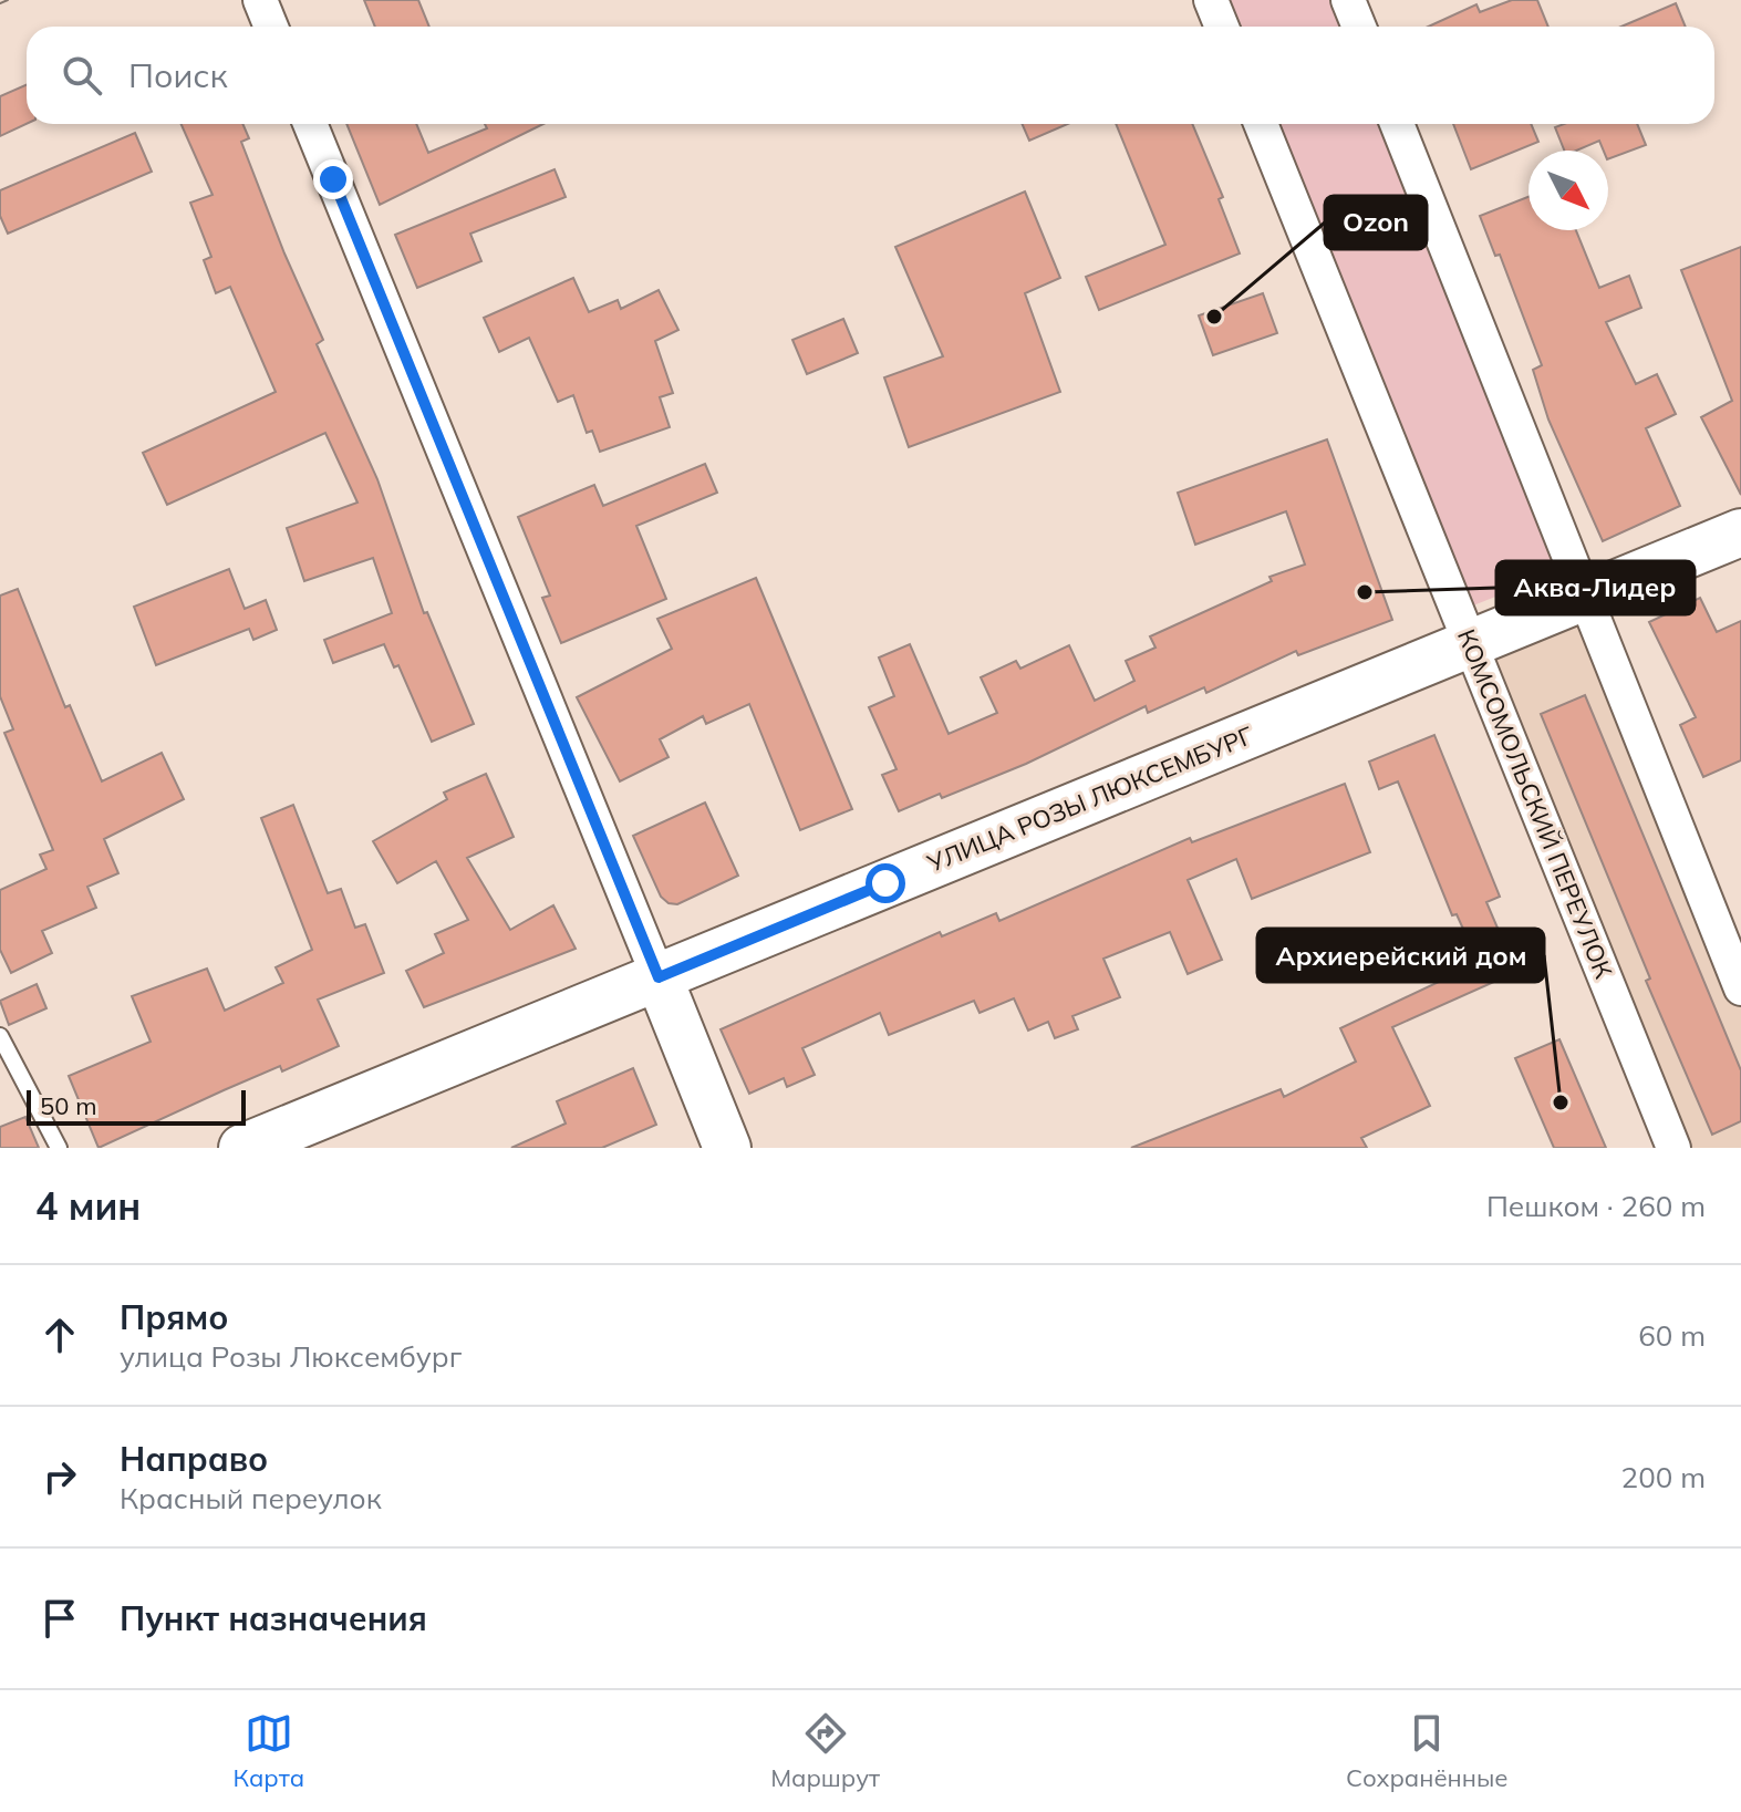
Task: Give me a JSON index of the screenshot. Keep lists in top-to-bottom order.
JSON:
{
  "streets": {
    "street": ["УЛИЦА РОЗЫ ЛЮКСЕМБУРГ", "КОМСОМОЛЬСКИЙ ПЕРЕУЛОК"]
  },
  "crossings": [
    ["УЛИЦА РОЗЫ ЛЮКСЕМБУРГ", "КОМСОМОЛЬСКИЙ ПЕРЕУЛОК"]
  ],
  "places": ["Ozon", "Аква-Лидер", "Архиерейский дом"],
  "scale_bar": "50 m",
  "north": "bottom right",
  "page": {
    "search": "Поиск",
    "scale": "50 m",
    "heading": ["4 мин", "Пешком · 260 m"],
    "list": [
      ["Прямо", "улица Розы Люксембург", "60 m"],
      ["Направо", "Красный переулок", "200 m"],
      "Пункт назначения"
    ],
    "nav": ["Карта", "Маршрут", "Сохранённые"]
  }
}
